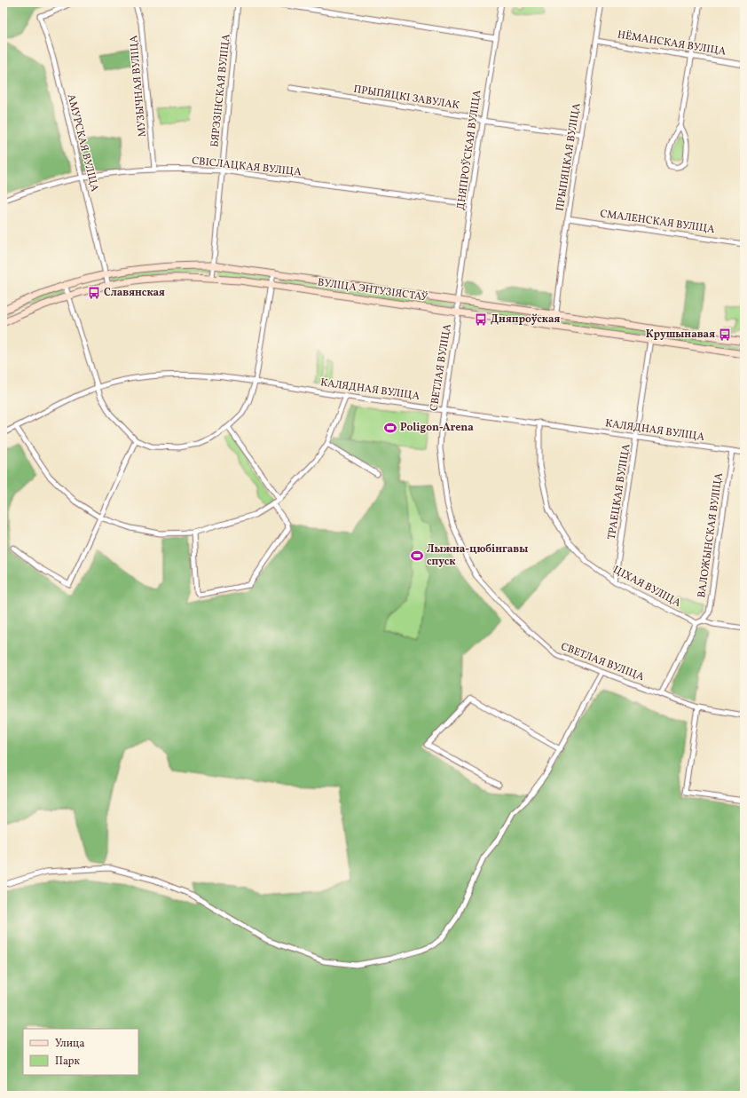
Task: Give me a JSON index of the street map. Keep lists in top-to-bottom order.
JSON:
{
  "streets": {
    "street": [
      "НЁМАНСКАЯ ВУЛІЦА",
      "МУЗЫЧНАЯ ВУЛІЦА",
      "БЯРЭЗІНСКАЯ ВУЛІЦА",
      "ПРЫПЯЦКІ ЗАВУЛАК",
      "АМУРСКАЯ ВУЛІЦА",
      "ДНЯПРОЎСКАЯ ВУЛІЦА",
      "ПРЫПЯЦКАЯ ВУЛІЦА",
      "СВІСЛАЦКАЯ ВУЛІЦА",
      "СМАЛЕНСКАЯ ВУЛІЦА",
      "ВУЛІЦА ЭНТУЗІЯСТАЎ",
      "СВЕТЛАЯ ВУЛІЦА",
      "КАЛЯДНАЯ ВУЛІЦА",
      "ТРАЕЦКАЯ ВУЛІЦА",
      "ВАЛОЖЫНСКАЯ ВУЛІЦА",
      "ЦІХАЯ ВУЛІЦА"
    ]
  },
  "crossings": [
    ["НЁМАНСКАЯ ВУЛІЦА", "ПРЫПЯЦКАЯ ВУЛІЦА"],
    ["МУЗЫЧНАЯ ВУЛІЦА", "СВІСЛАЦКАЯ ВУЛІЦА"],
    ["БЯРЭЗІНСКАЯ ВУЛІЦА", "СВІСЛАЦКАЯ ВУЛІЦА"],
    ["БЯРЭЗІНСКАЯ ВУЛІЦА", "ВУЛІЦА ЭНТУЗІЯСТАЎ"],
    ["ПРЫПЯЦКІ ЗАВУЛАК", "ДНЯПРОЎСКАЯ ВУЛІЦА"],
    ["ПРЫПЯЦКІ ЗАВУЛАК", "ПРЫПЯЦКАЯ ВУЛІЦА"],
    ["АМУРСКАЯ ВУЛІЦА", "СВІСЛАЦКАЯ ВУЛІЦА"],
    ["АМУРСКАЯ ВУЛІЦА", "ВУЛІЦА ЭНТУЗІЯСТАЎ"],
    ["ДНЯПРОЎСКАЯ ВУЛІЦА", "СВІСЛАЦКАЯ ВУЛІЦА"],
    ["ДНЯПРОЎСКАЯ ВУЛІЦА", "ВУЛІЦА ЭНТУЗІЯСТАЎ"],
    ["ДНЯПРОЎСКАЯ ВУЛІЦА", "СВЕТЛАЯ ВУЛІЦА"],
    ["ПРЫПЯЦКАЯ ВУЛІЦА", "СМАЛЕНСКАЯ ВУЛІЦА"],
    ["ПРЫПЯЦКАЯ ВУЛІЦА", "ВУЛІЦА ЭНТУЗІЯСТАЎ"],
    ["ВУЛІЦА ЭНТУЗІЯСТАЎ", "СВЕТЛАЯ ВУЛІЦА"],
    ["ВУЛІЦА ЭНТУЗІЯСТАЎ", "ТРАЕЦКАЯ ВУЛІЦА"],
    ["СВЕТЛАЯ ВУЛІЦА", "КАЛЯДНАЯ ВУЛІЦА"],
    ["КАЛЯДНАЯ ВУЛІЦА", "ТРАЕЦКАЯ ВУЛІЦА"],
    ["КАЛЯДНАЯ ВУЛІЦА", "ВАЛОЖЫНСКАЯ ВУЛІЦА"],
    ["КАЛЯДНАЯ ВУЛІЦА", "ЦІХАЯ ВУЛІЦА"],
    ["ТРАЕЦКАЯ ВУЛІЦА", "ЦІХАЯ ВУЛІЦА"]
  ],
  "places": {
    "bus stop": ["Славянская", "Дняпроўская", "Крушынавая"],
    "sports": ["Poligon-Arena", "Лыжна-цюбінгавы спуск"]
  },
  "legend": ["Улица", "Парк"]
}
